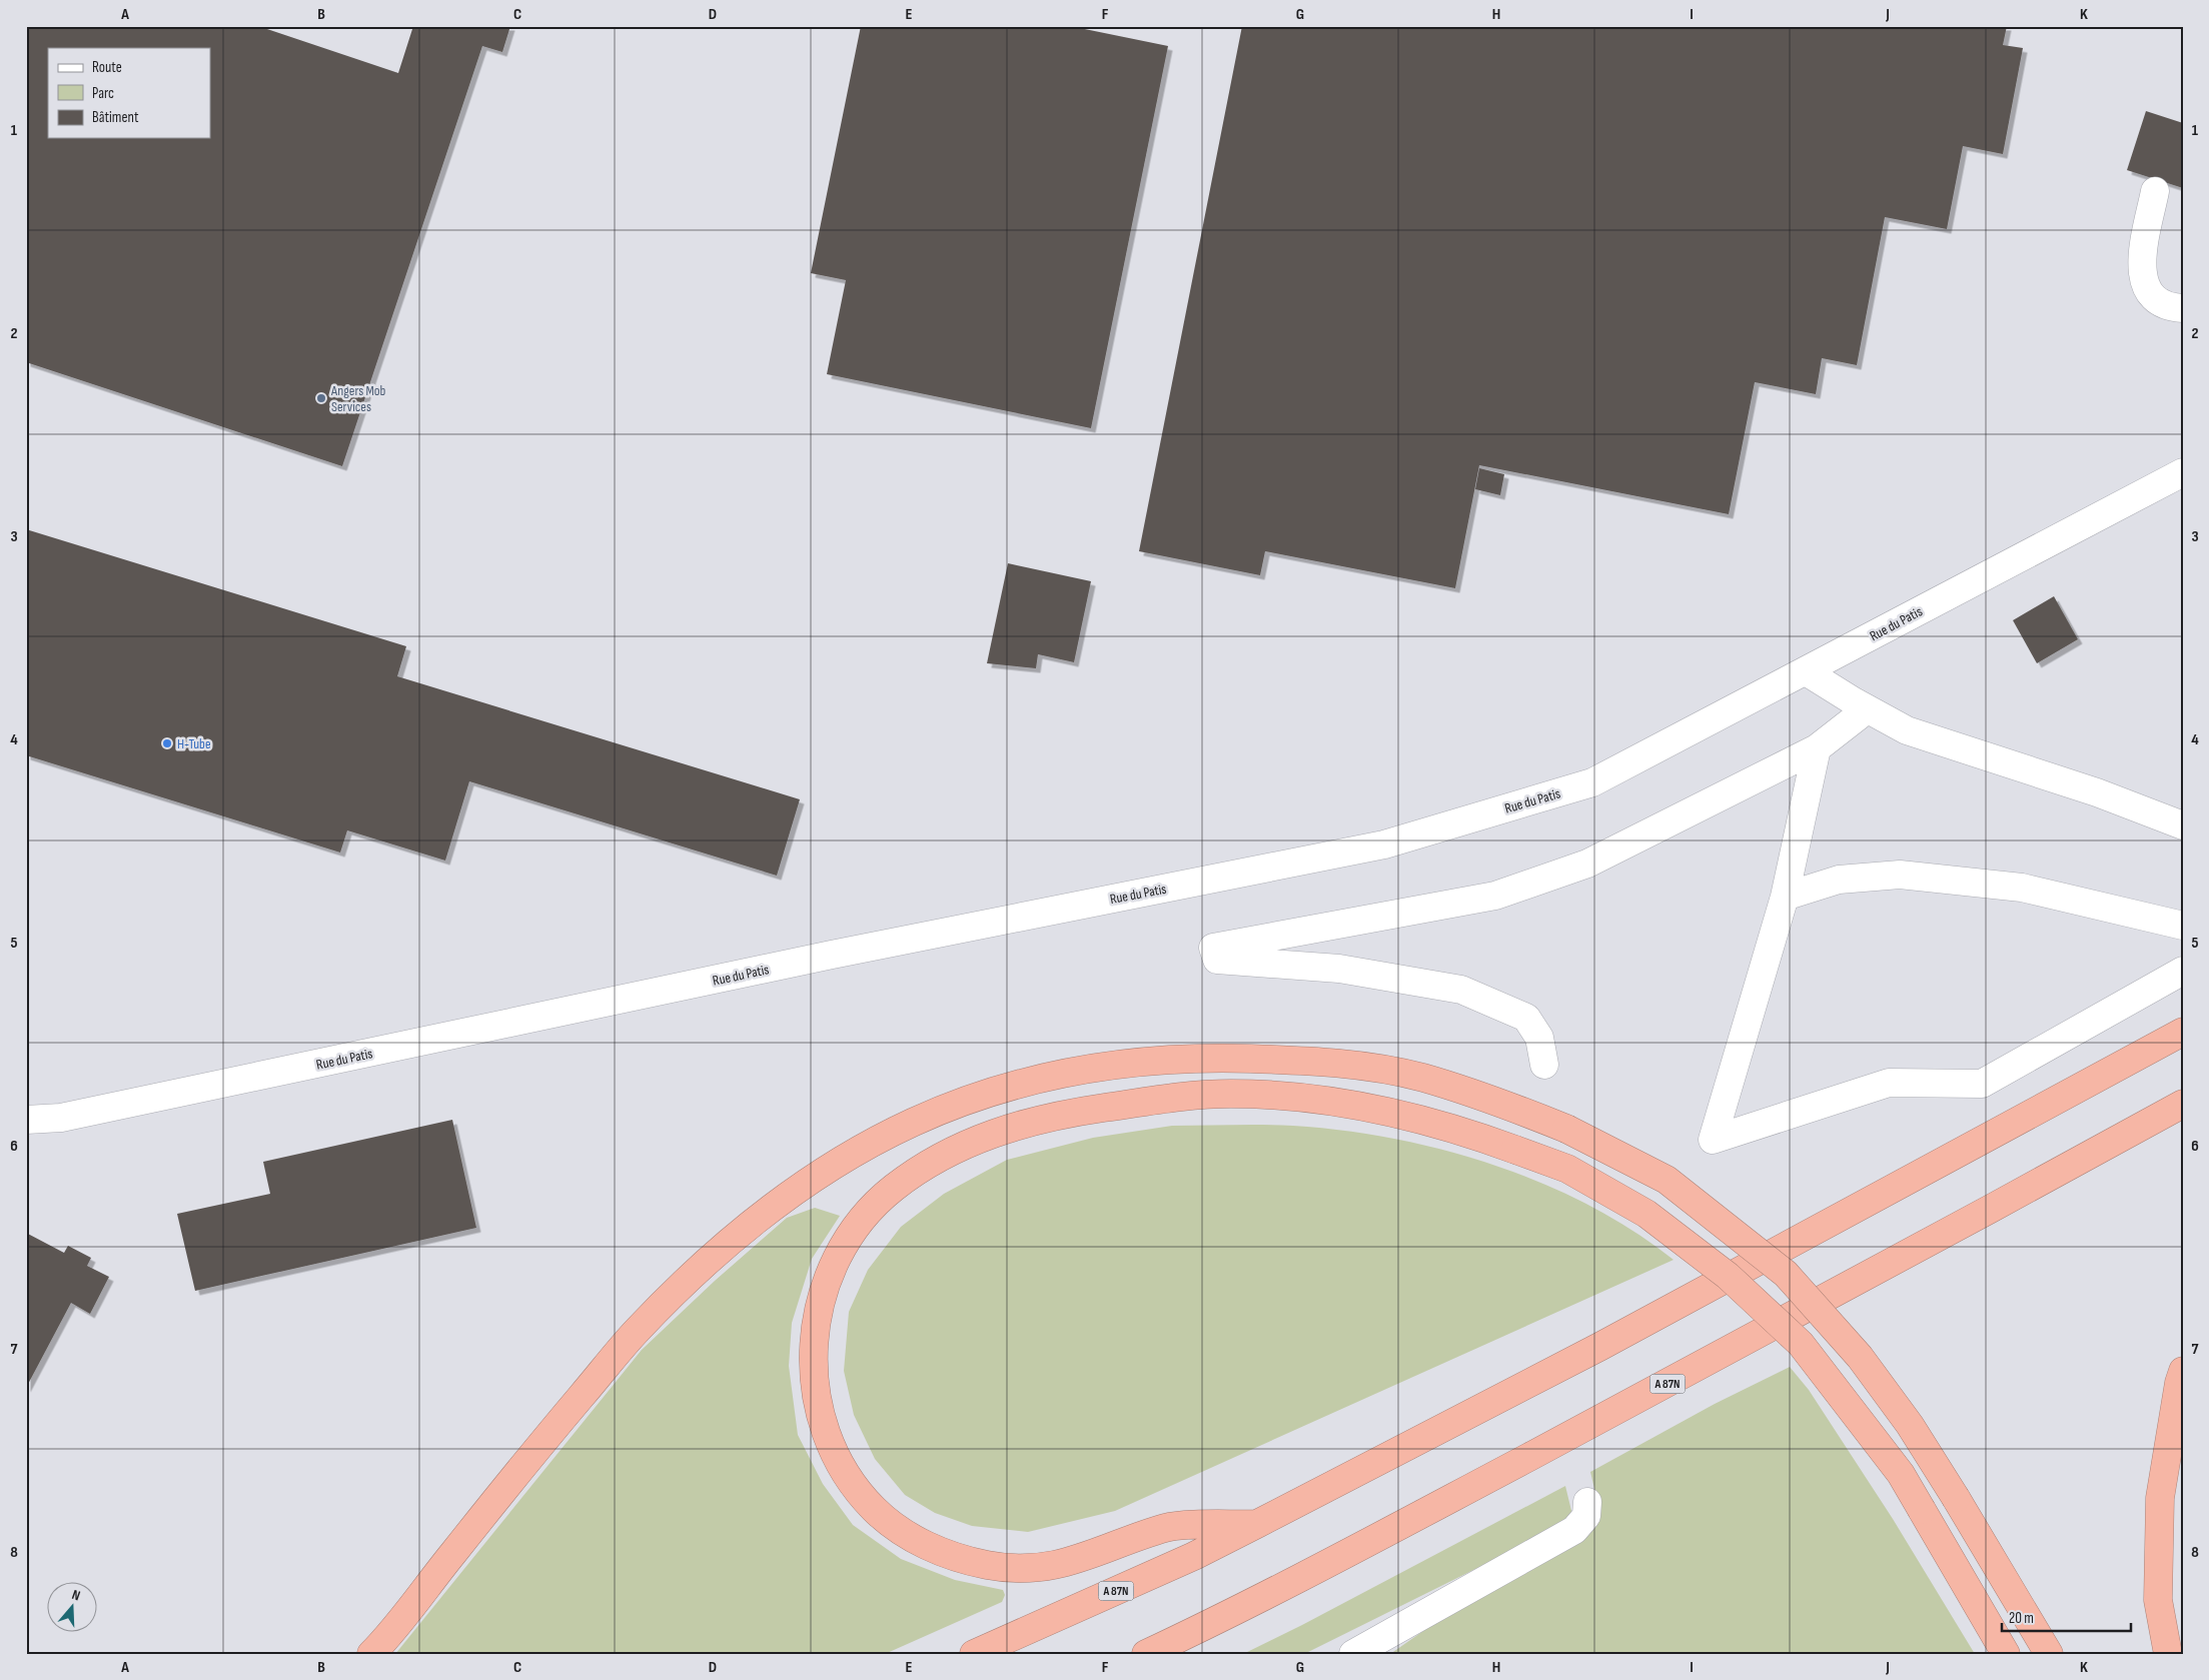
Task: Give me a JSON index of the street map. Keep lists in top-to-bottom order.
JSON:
{
  "streets": {
    "highway": ["A 87N"],
    "street": ["Rue du Patis"]
  },
  "places": ["Angers Mob Services", "H-Tube"],
  "legend": ["Route", "Parc", "Bâtiment"],
  "scale_bar": "20 m",
  "north": "top",
  "grid": {
    "columns": [
      "A",
      "B",
      "C",
      "D",
      "E",
      "F",
      "G",
      "H",
      "I",
      "J",
      "K"
    ],
    "rows": [
      "1",
      "2",
      "3",
      "4",
      "5",
      "6",
      "7",
      "8"
    ]
  }
}
